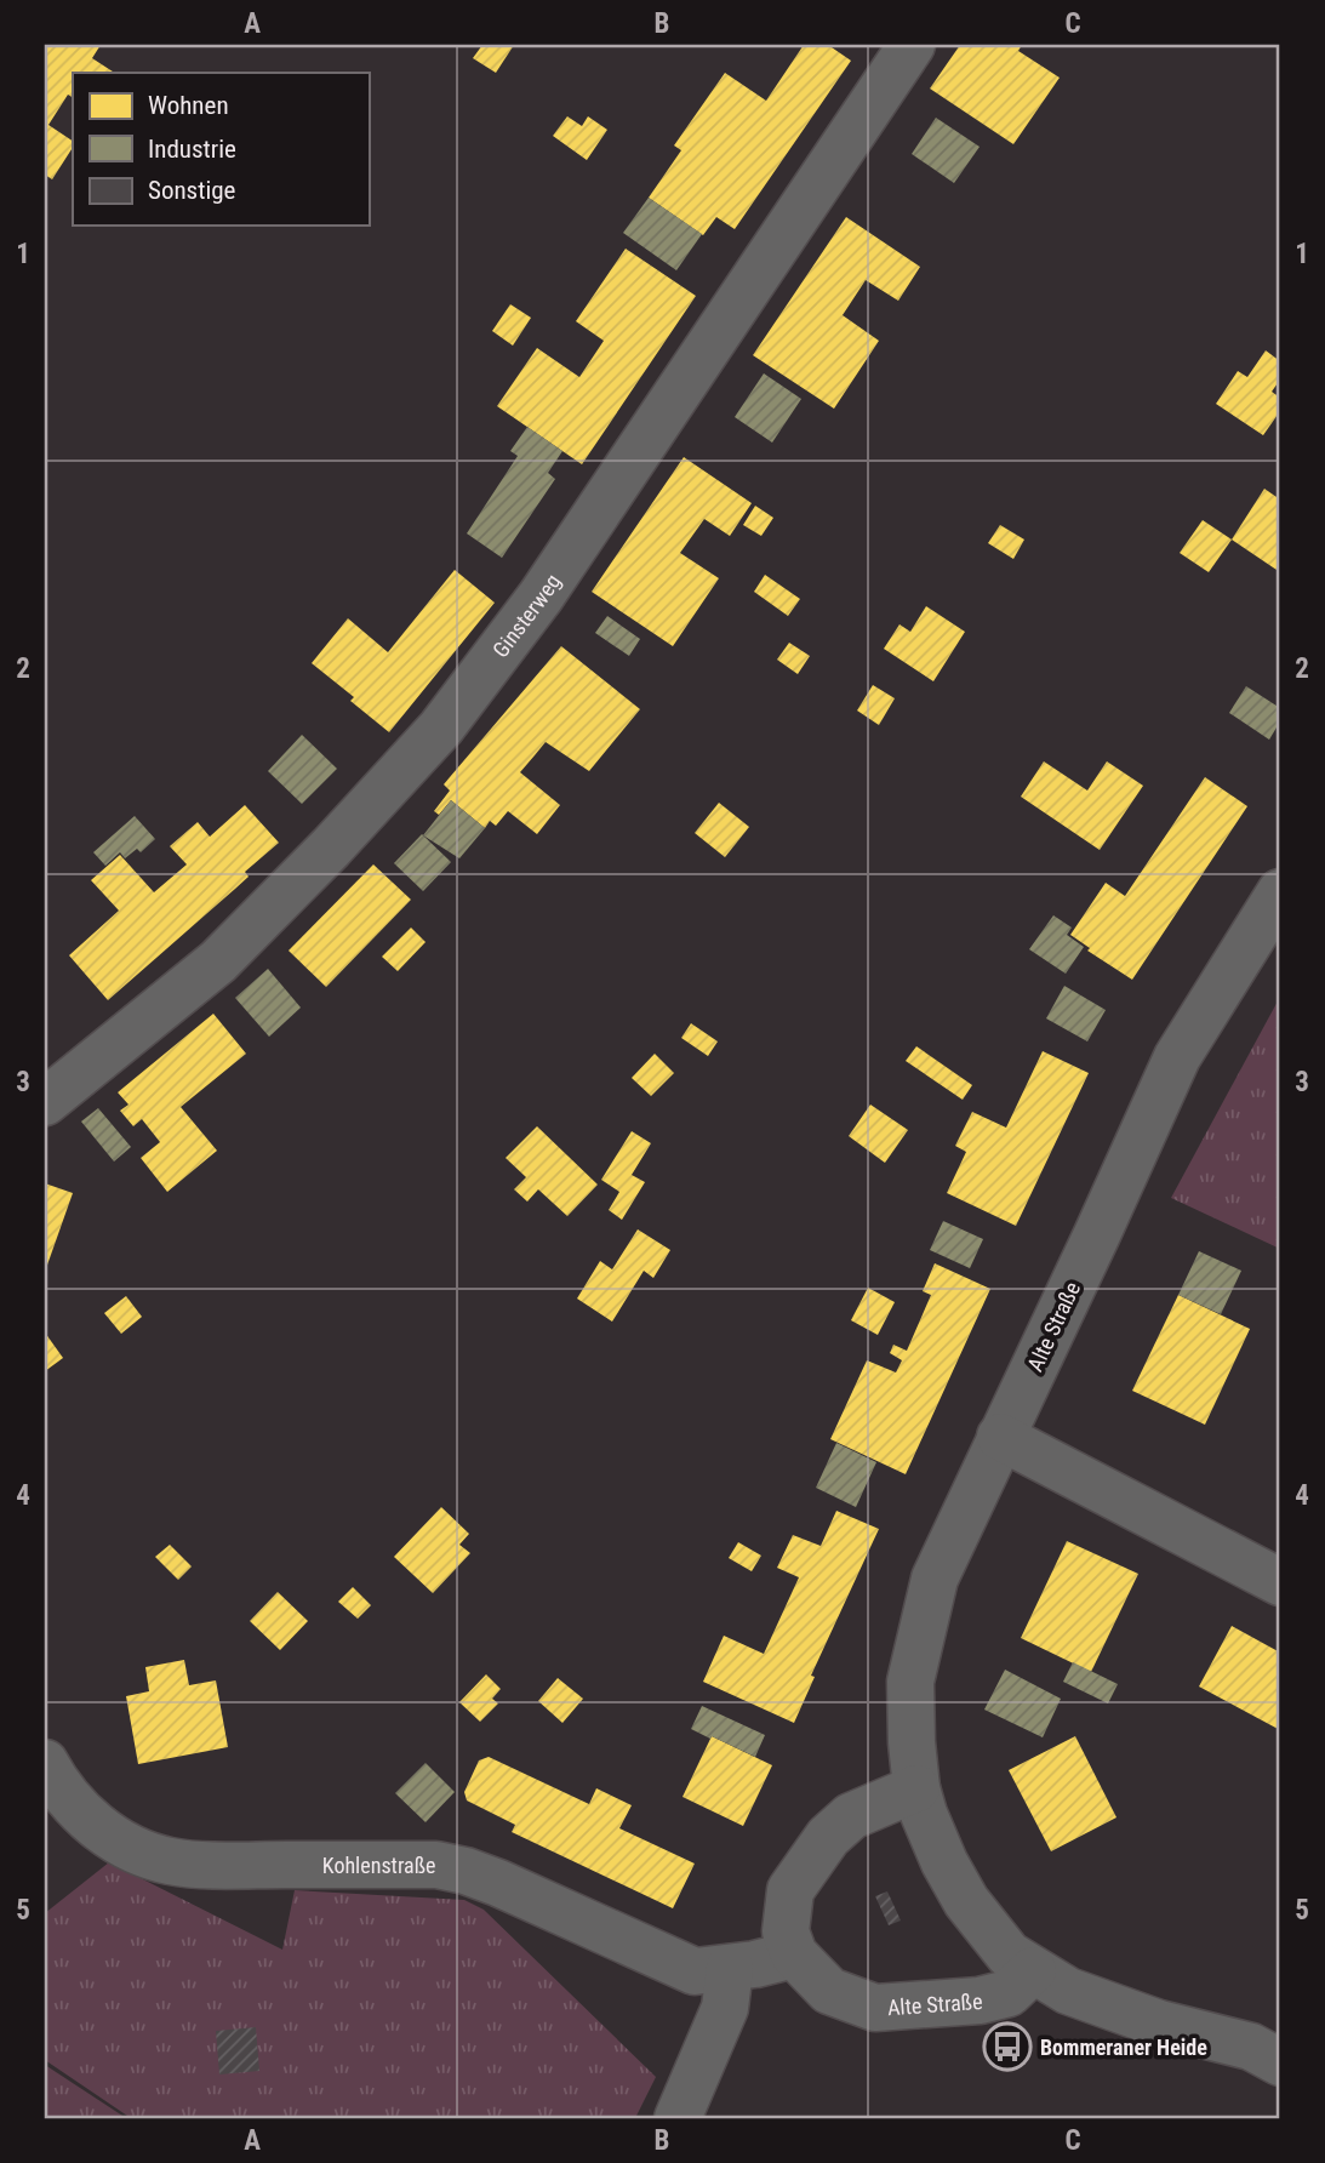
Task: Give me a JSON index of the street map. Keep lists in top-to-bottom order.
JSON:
{
  "streets": {
    "street": ["Ginsterweg", "Alte Straße", "Kohlenstraße"]
  },
  "places": {
    "bus stop": ["Bommeraner Heide"]
  },
  "legend": ["Wohnen", "Industrie", "Sonstige"],
  "grid": {
    "columns": ["A", "B", "C"],
    "rows": [
      "1",
      "2",
      "3",
      "4",
      "5"
    ]
  }
}
